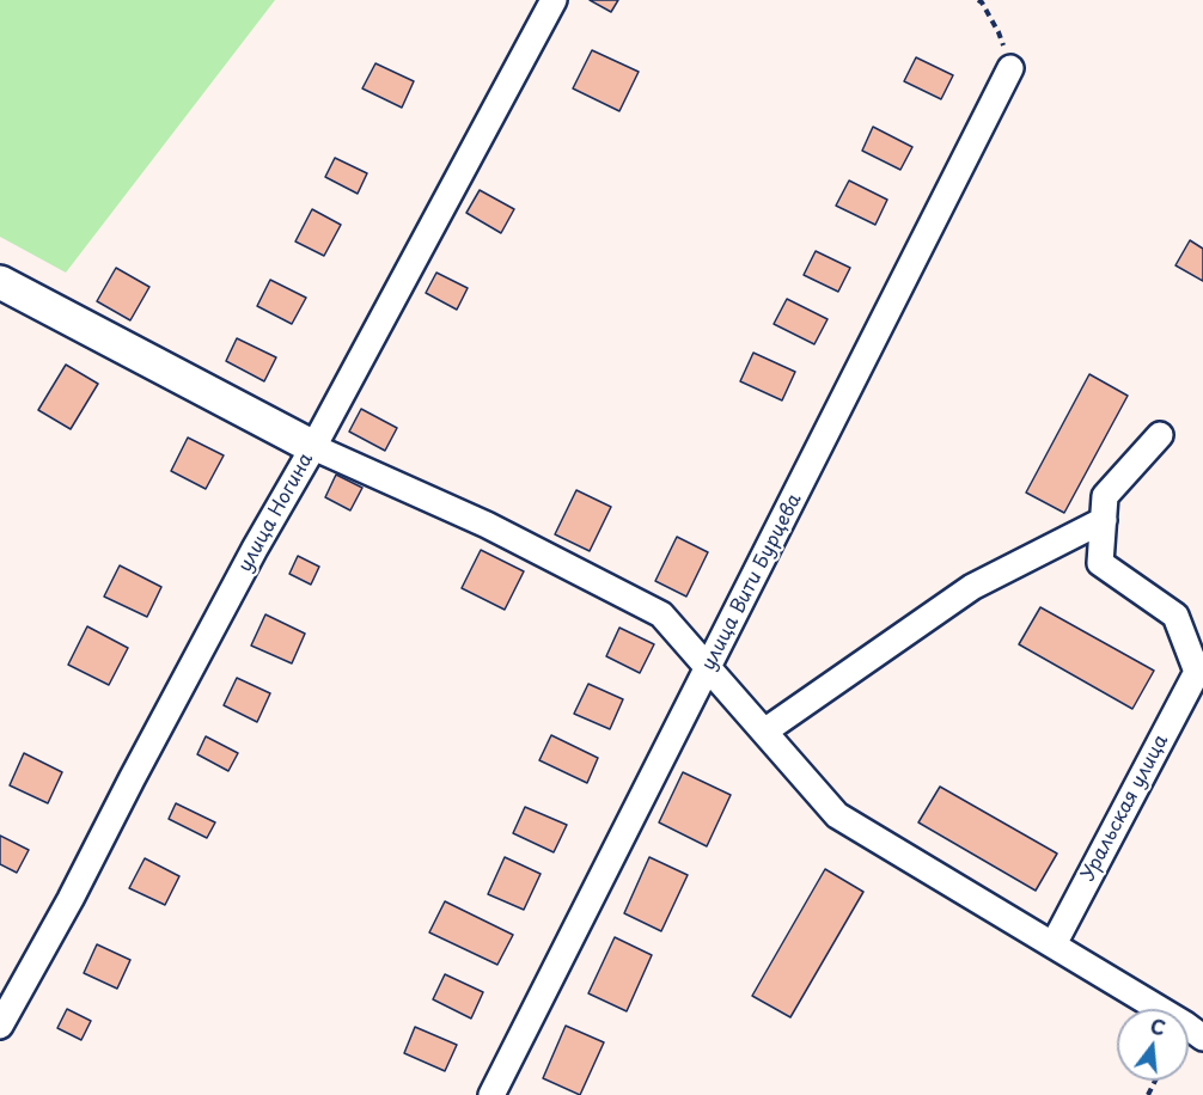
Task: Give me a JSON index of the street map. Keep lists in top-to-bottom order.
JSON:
{
  "streets": {
    "street": ["улица Ногина", "улица Вити Бурцева", "Уральская улица"]
  },
  "north": "top"
}
